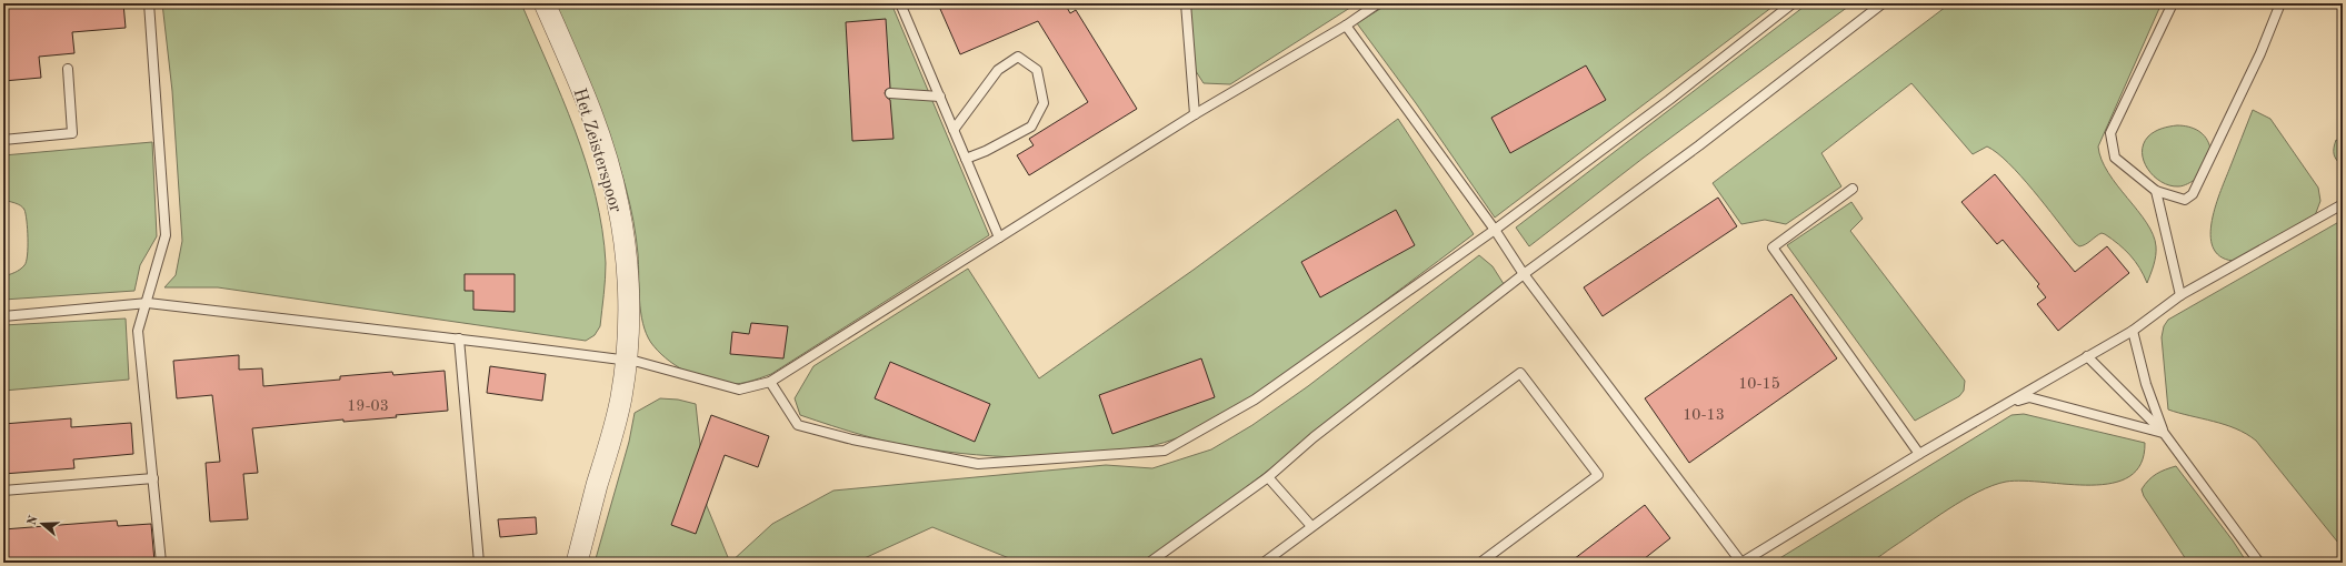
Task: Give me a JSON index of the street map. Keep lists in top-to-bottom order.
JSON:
{
  "streets": {
    "street": ["Het Zeisterspoor"]
  },
  "house_numbers": ["10-15", "19-03", "10-13"],
  "north": "left"
}
